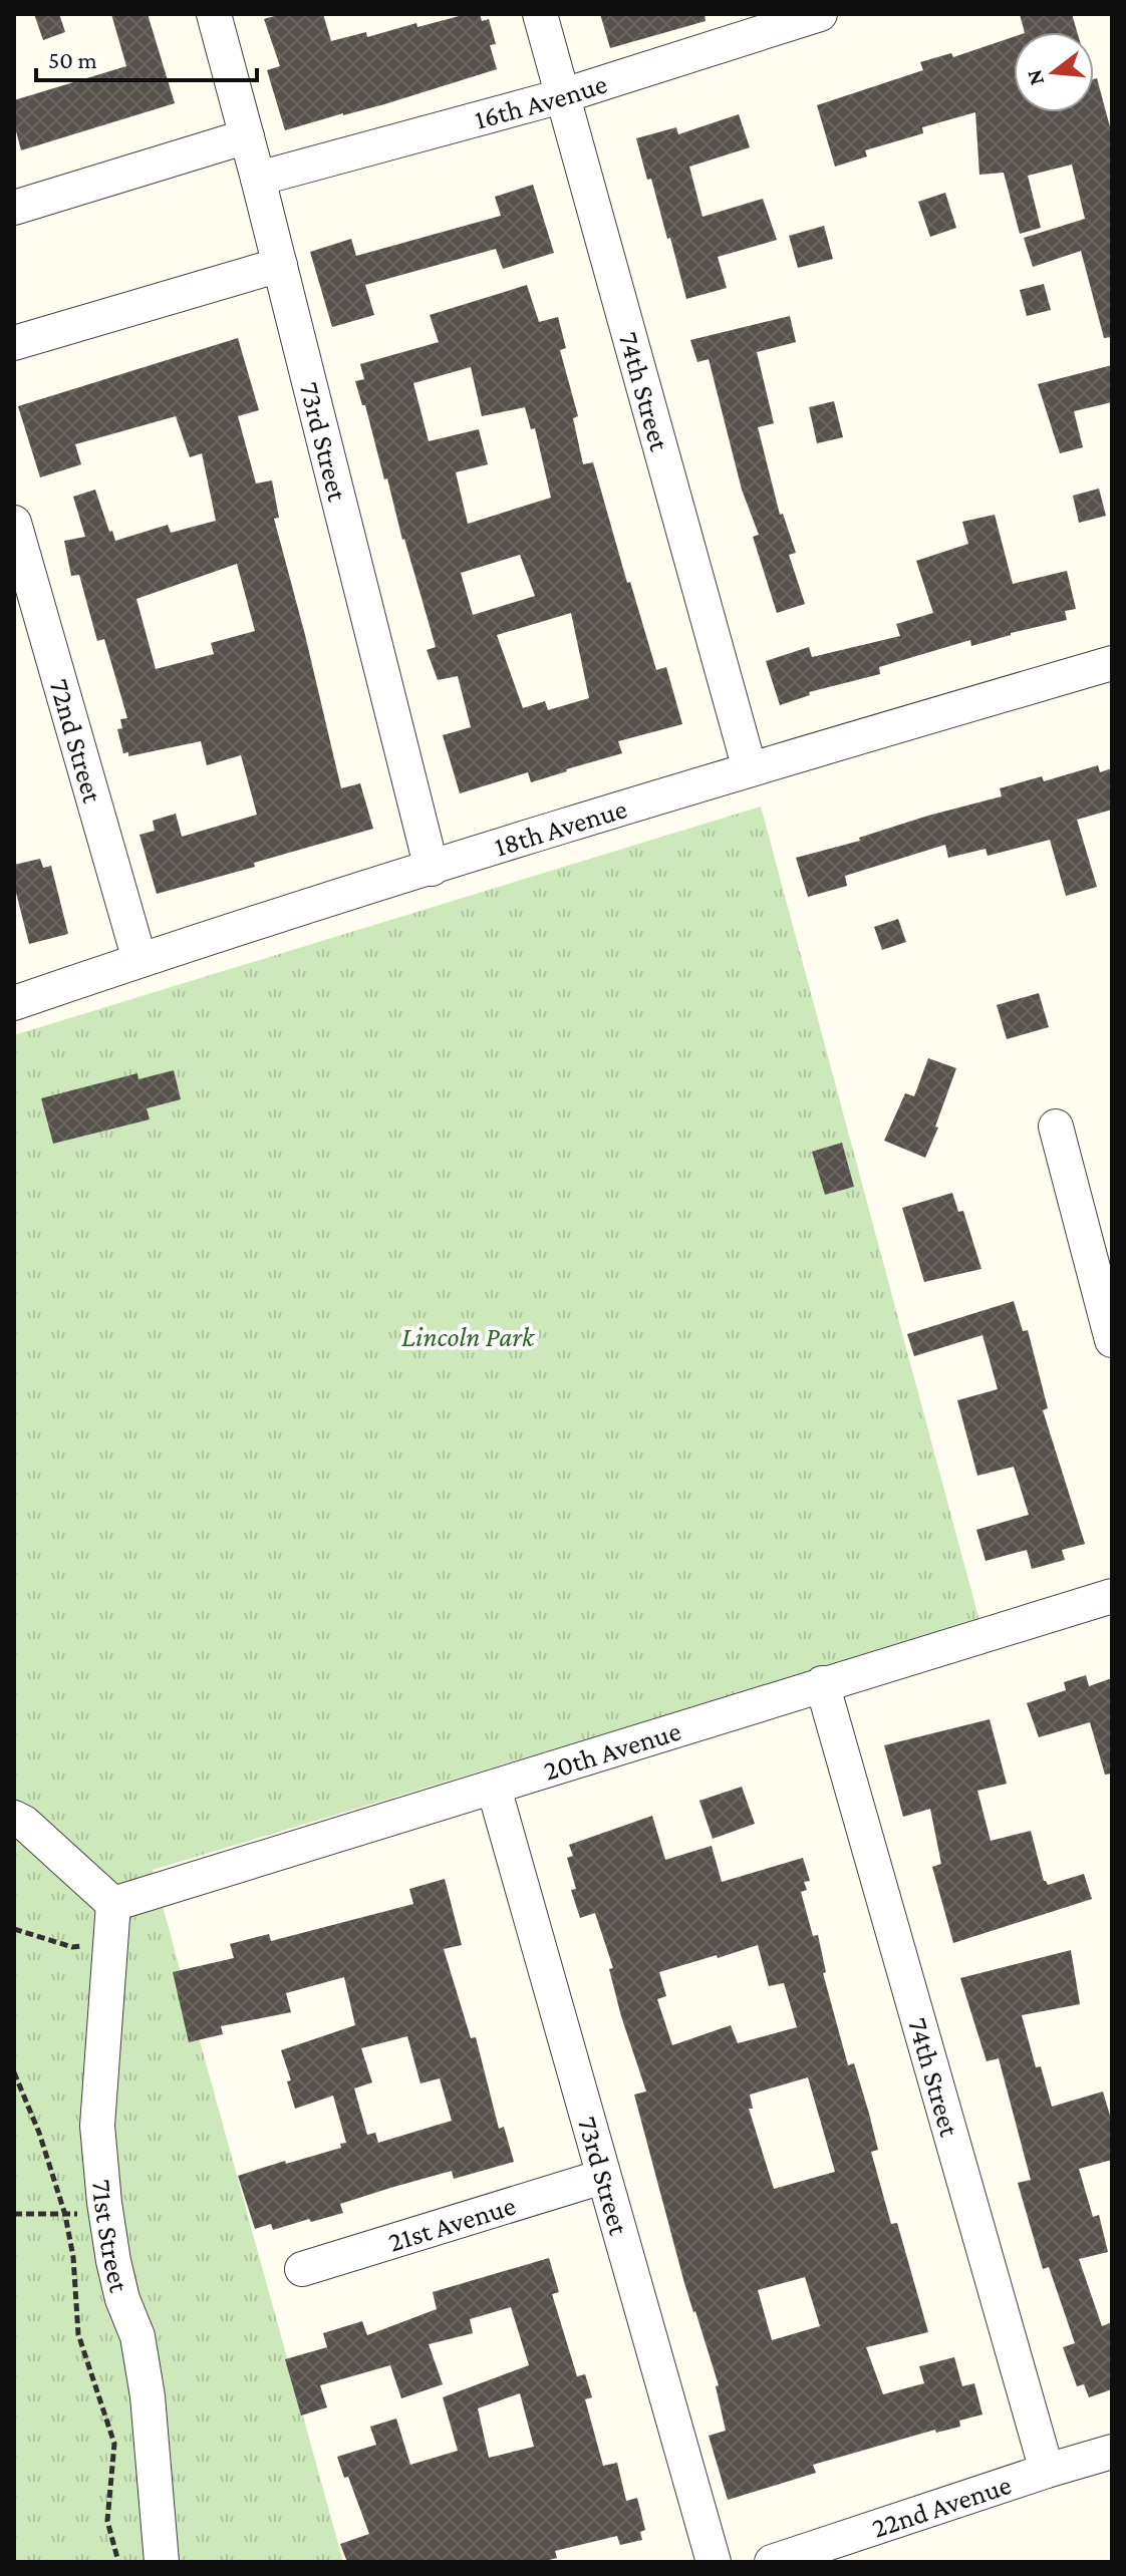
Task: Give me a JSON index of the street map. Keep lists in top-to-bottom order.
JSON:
{
  "streets": {
    "street": [
      "16th Avenue",
      "74th Street",
      "73rd Street",
      "72nd Street",
      "18th Avenue",
      "20th Avenue",
      "21st Avenue",
      "71st Street",
      "22nd Avenue"
    ]
  },
  "crossings": [
    ["16th Avenue", "74th Street"],
    ["16th Avenue", "73rd Street"],
    ["74th Street", "18th Avenue"],
    ["74th Street", "20th Avenue"],
    ["74th Street", "22nd Avenue"],
    ["73rd Street", "18th Avenue"],
    ["73rd Street", "20th Avenue"],
    ["73rd Street", "21st Avenue"],
    ["72nd Street", "18th Avenue"],
    ["20th Avenue", "71st Street"]
  ],
  "parks": ["Lincoln Park"],
  "scale_bar": "50 m",
  "north": "left"
}
